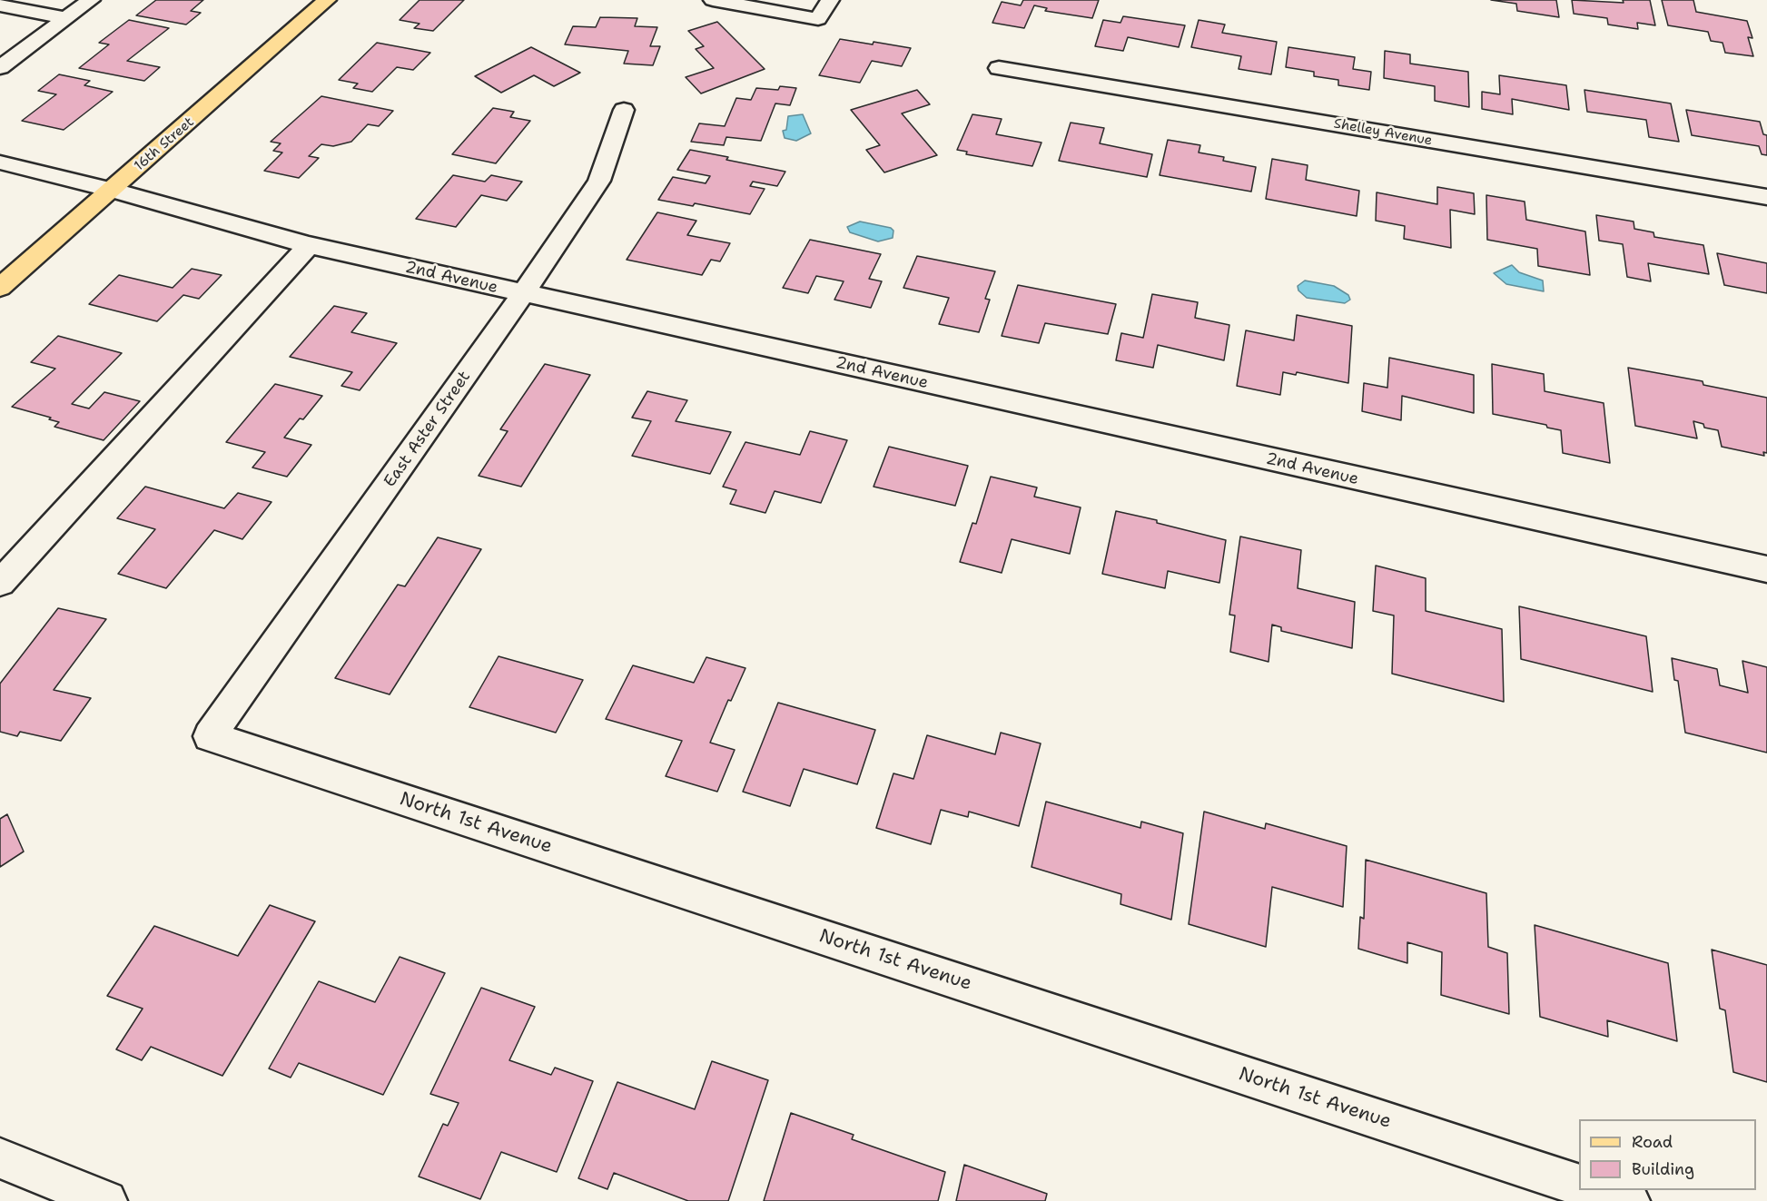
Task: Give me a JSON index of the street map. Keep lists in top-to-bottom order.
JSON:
{
  "streets": {
    "main road": ["16th Street"],
    "street": [
      "Shelley Avenue",
      "2nd Avenue",
      "East Aster Street",
      "North 1st Avenue"
    ]
  },
  "crossings": [
    ["16th Street", "2nd Avenue"],
    ["2nd Avenue", "East Aster Street"],
    ["East Aster Street", "North 1st Avenue"]
  ],
  "legend": ["Road", "Building"]
}
